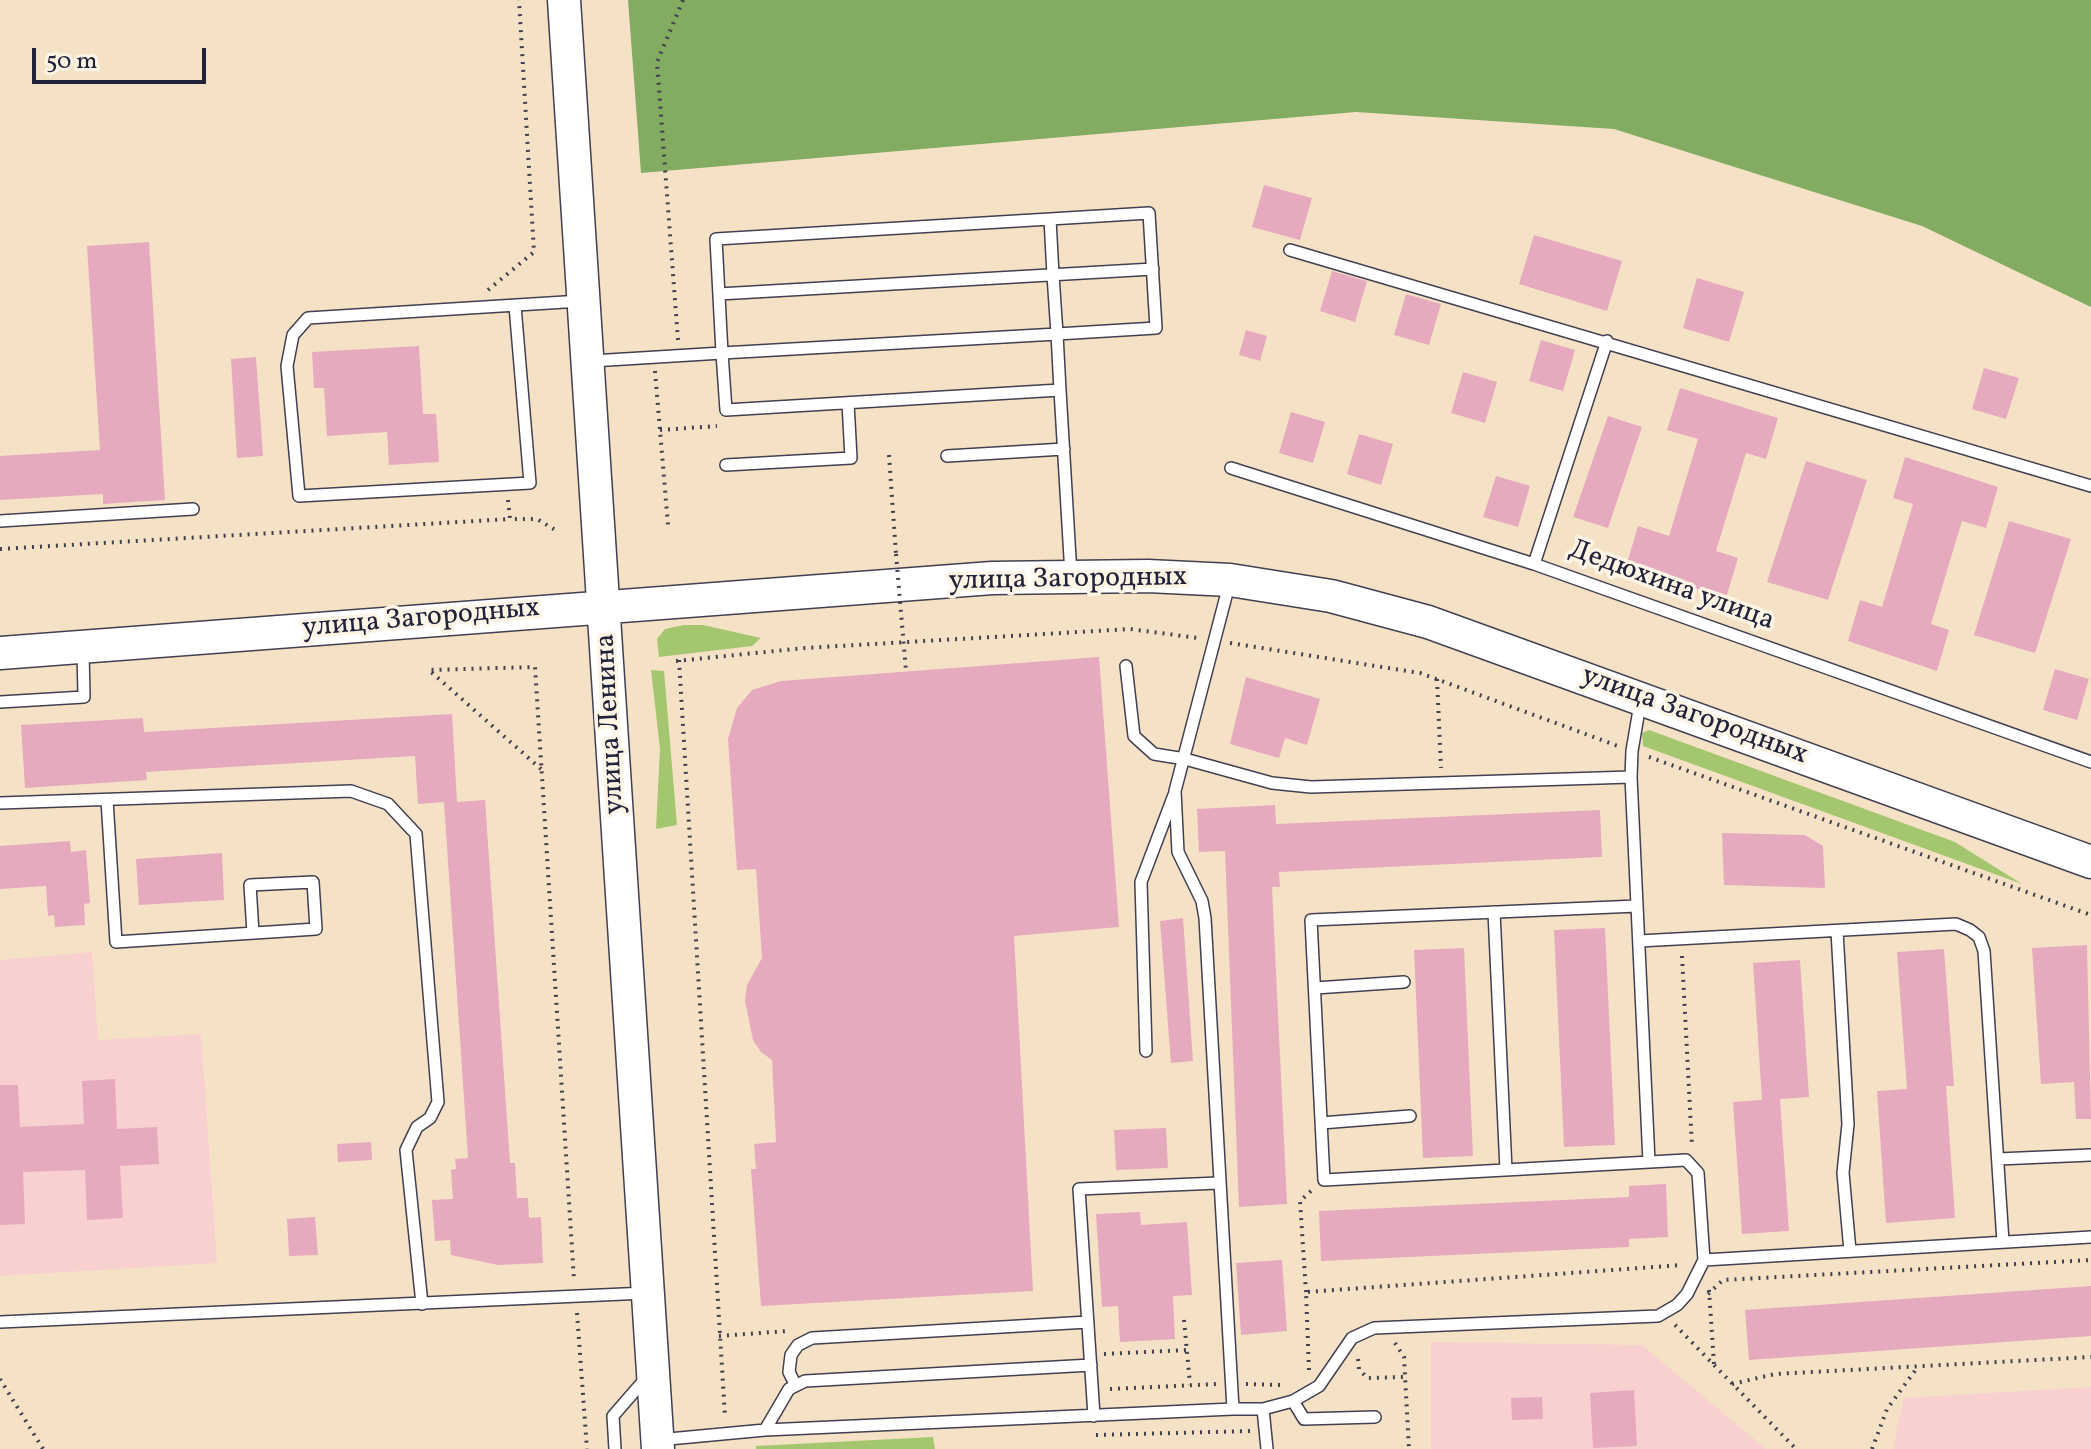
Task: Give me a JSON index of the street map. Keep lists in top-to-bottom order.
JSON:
{
  "streets": {
    "main road": ["улица Загородных", "улица Ленина"],
    "lane": ["Дедюхина улица"]
  },
  "crossings": [
    ["улица Загородных", "улица Ленина"]
  ],
  "scale_bar": "50 m"
}
